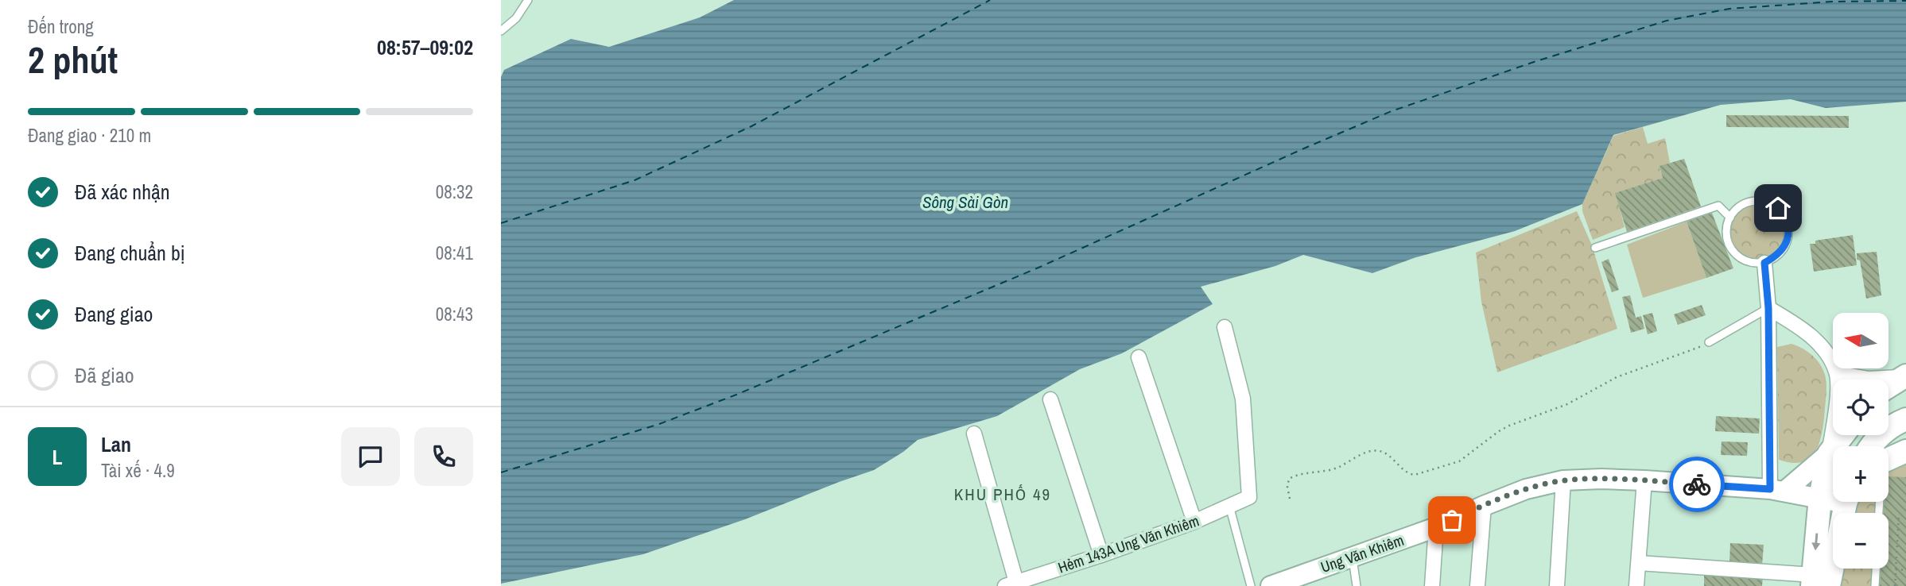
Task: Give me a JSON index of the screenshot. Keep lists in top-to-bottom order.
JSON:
{
  "streets": {
    "main road": ["Ung Văn Khiêm"],
    "street": ["Hẻm 143A Ung Văn Khiêm"]
  },
  "districts": ["KHU PHỐ 49"],
  "water": ["Sông Sài Gòn"],
  "north": "left",
  "page": {
    "heading": ["2 phút", "Đến trong", "08:57–09:02"],
    "panel": ["Lan", "Tài xế · 4.9"],
    "bar": "Đang giao · 210 m",
    "list": [
      ["Đã xác nhận", "08:32"],
      ["Đang chuẩn bị", "08:41"],
      ["Đang giao", "08:43"],
      "Đã giao"
    ],
    "map_buttons": ["+", "−"],
    "round": "L"
  }
}
